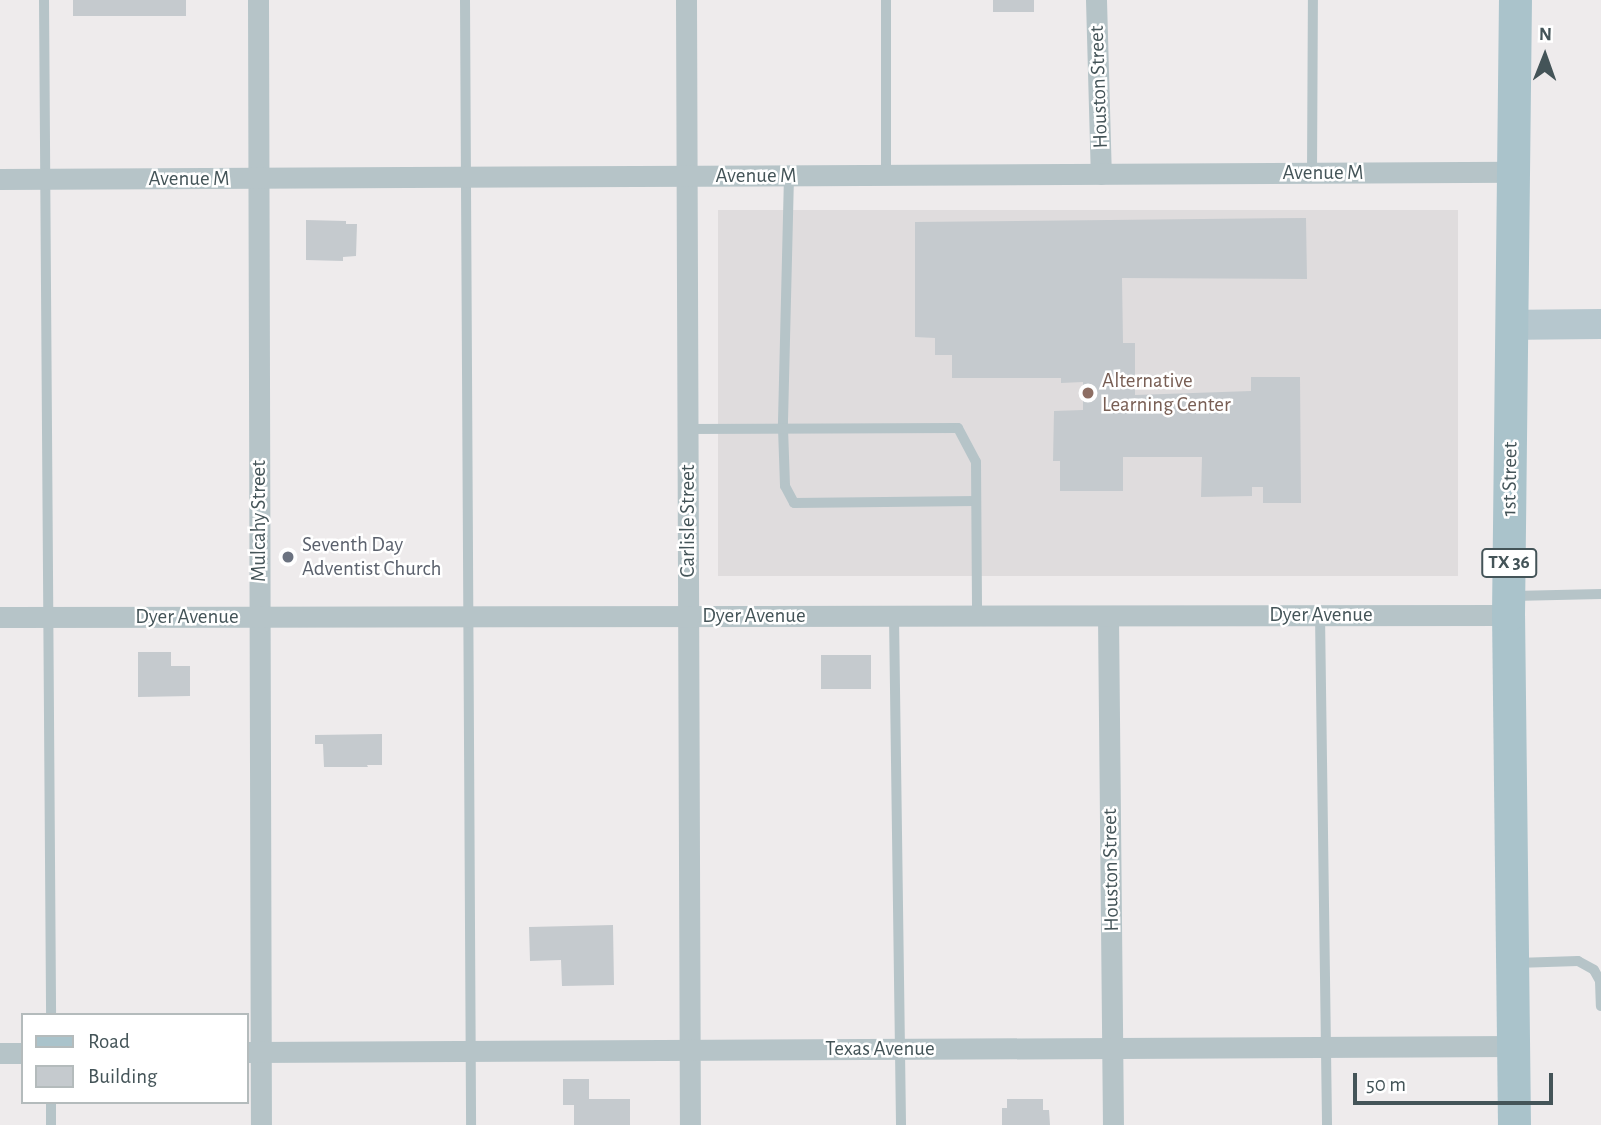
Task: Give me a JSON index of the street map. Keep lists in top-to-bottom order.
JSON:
{
  "streets": {
    "main road": ["1st Street", "TX 36"],
    "street": [
      "Houston Street",
      "Avenue M",
      "Mulcahy Street",
      "Carlisle Street",
      "Dyer Avenue",
      "Texas Avenue"
    ]
  },
  "crossings": [
    ["Houston Street", "Avenue M"],
    ["Houston Street", "Dyer Avenue"],
    ["Houston Street", "Texas Avenue"],
    ["Avenue M", "1st Street"],
    ["Avenue M", "Mulcahy Street"],
    ["Avenue M", "Carlisle Street"],
    ["1st Street", "Dyer Avenue"],
    ["1st Street", "Texas Avenue"],
    ["Mulcahy Street", "Dyer Avenue"],
    ["Mulcahy Street", "Texas Avenue"],
    ["Carlisle Street", "Dyer Avenue"],
    ["Carlisle Street", "Texas Avenue"]
  ],
  "places": ["Alternative Learning Center", "Seventh Day Adventist Church"],
  "legend": ["Road", "Building"],
  "scale_bar": "50 m",
  "north": "top"
}
